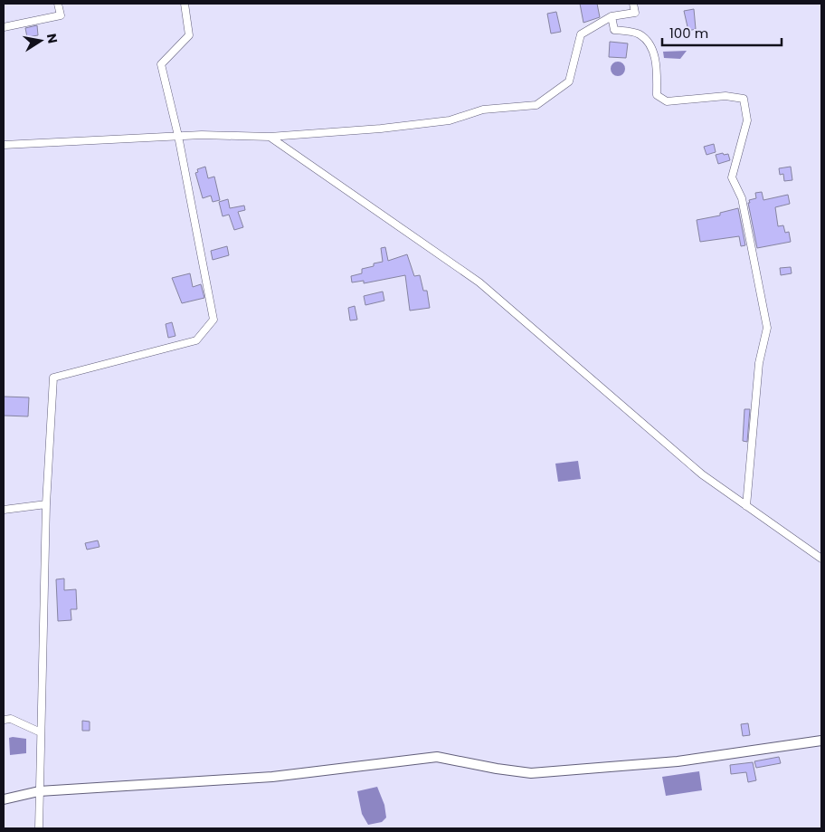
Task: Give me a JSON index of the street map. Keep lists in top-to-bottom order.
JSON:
{
  "scale_bar": "100 m",
  "north": "right"
}
